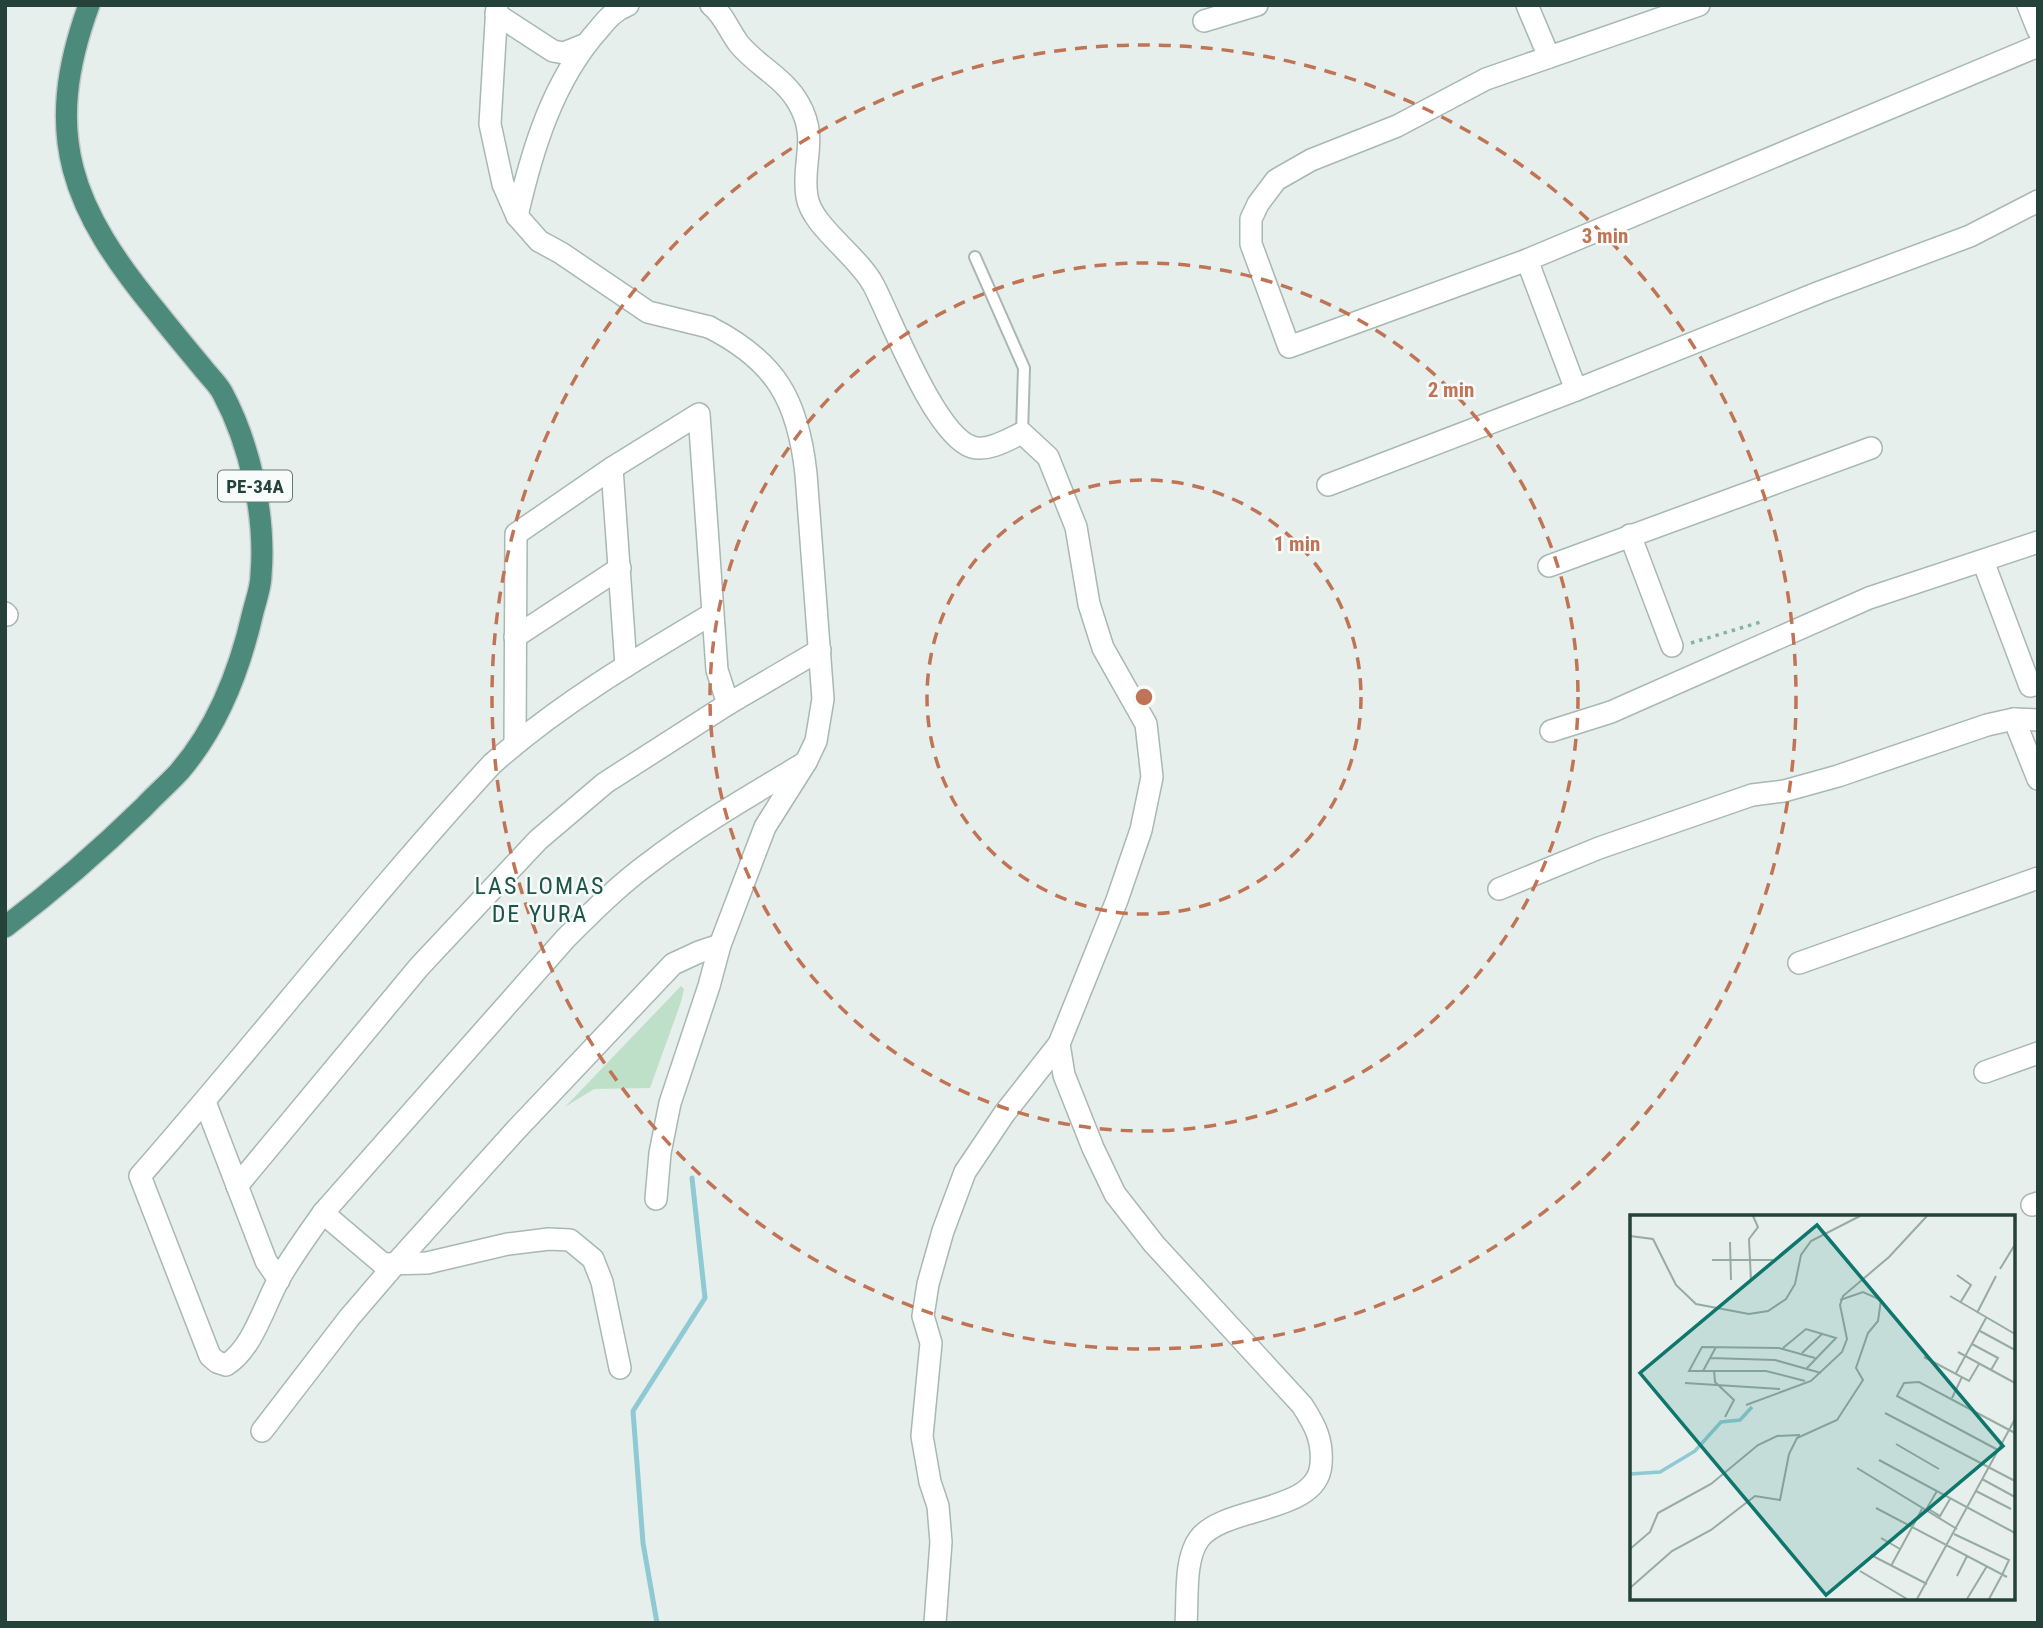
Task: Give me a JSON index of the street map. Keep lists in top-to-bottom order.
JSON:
{
  "streets": {
    "highway": ["PE-34A"]
  },
  "districts": ["LAS LOMAS DE YURA"],
  "rings": ["3 min", "2 min", "1 min"]
}
